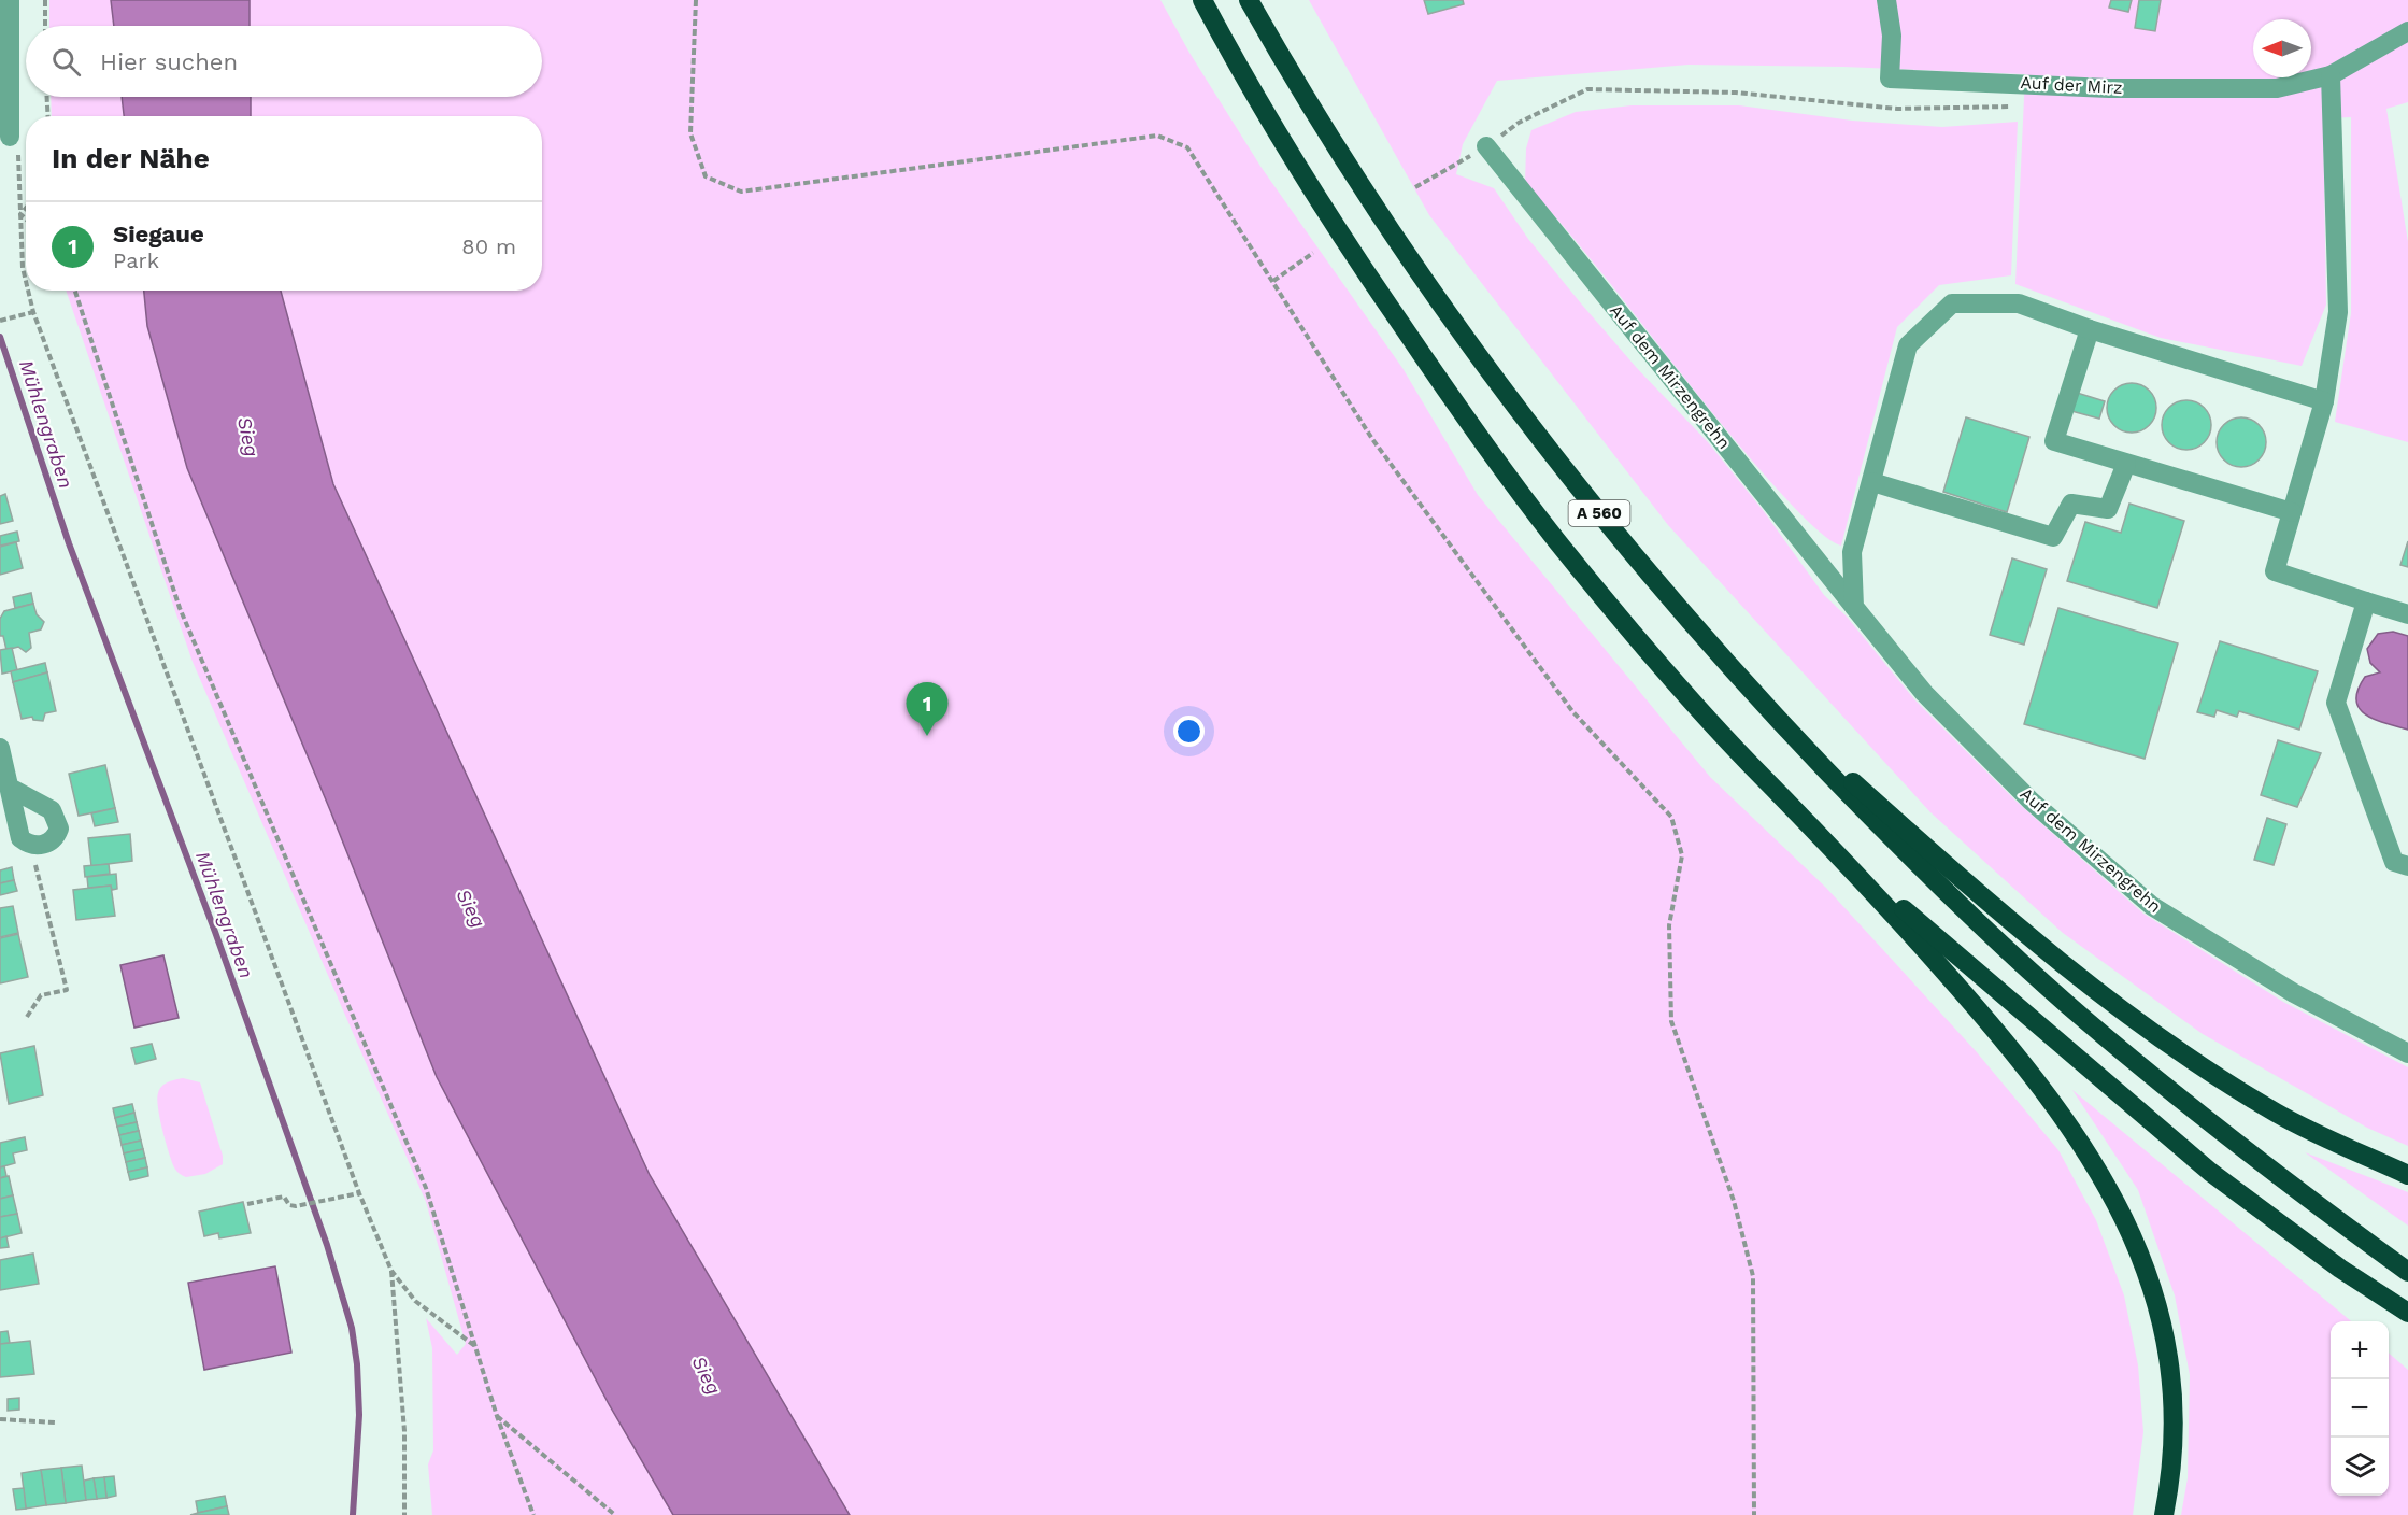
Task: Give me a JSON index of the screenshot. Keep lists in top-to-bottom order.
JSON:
{
  "streets": {
    "highway": ["A 560"],
    "street": ["Auf der Mirz", "Auf dem Mirzengrehn"]
  },
  "water": ["Mühlengraben", "Sieg"],
  "north": "left",
  "page": {
    "search": "Hier suchen",
    "heading": "In der Nähe",
    "list": [
      {
        "mark": "1",
        "name": "Siegaue",
        "note": "Park",
        "value": "80 m"
      }
    ],
    "pins": "1",
    "map_buttons": ["+", "−"]
  }
}
